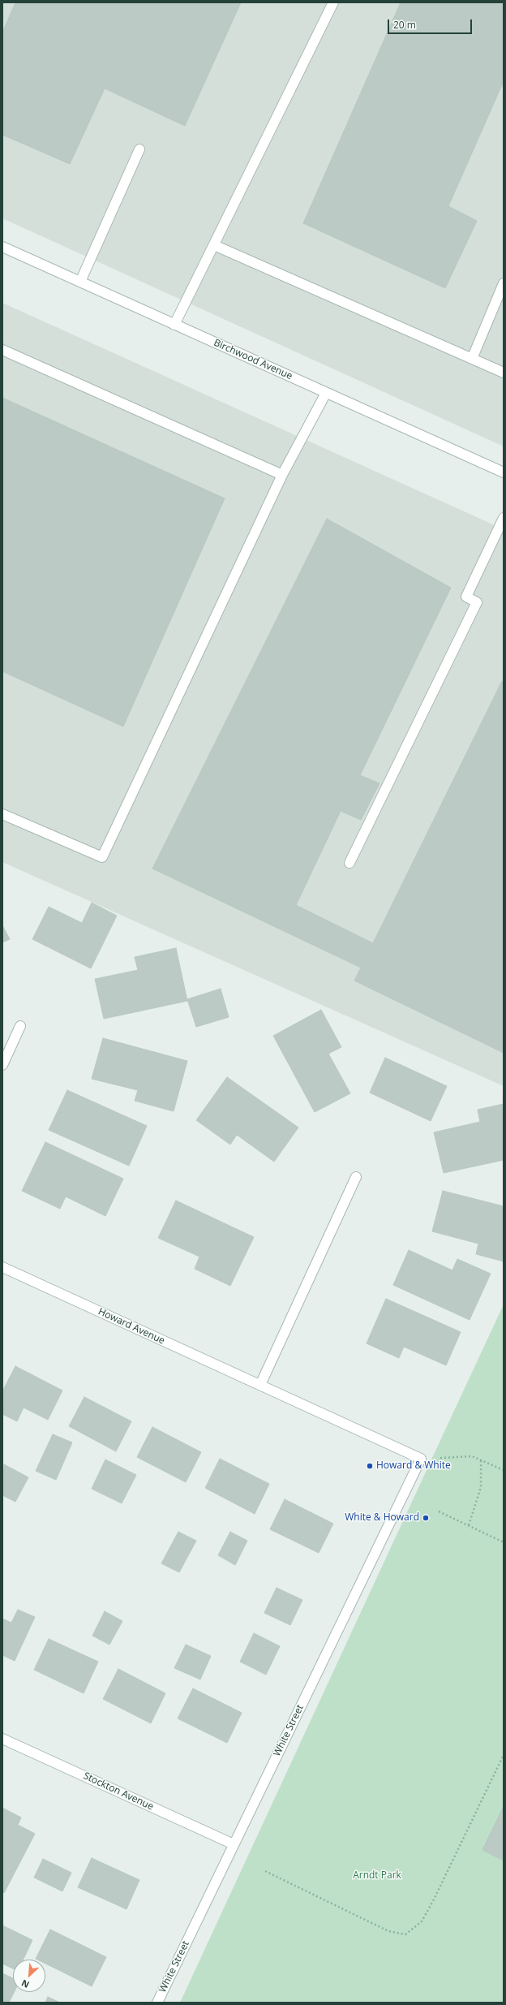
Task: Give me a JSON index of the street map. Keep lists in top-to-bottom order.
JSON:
{
  "streets": {
    "street": [
      "Birchwood Avenue",
      "Howard Avenue",
      "White Street",
      "Stockton Avenue"
    ]
  },
  "crossings": [
    ["Howard Avenue", "White Street"],
    ["White Street", "Stockton Avenue"]
  ],
  "parks": ["Arndt Park"],
  "places": ["Howard & White", "White & Howard"],
  "scale_bar": "20 m",
  "north": "bottom left"
}
